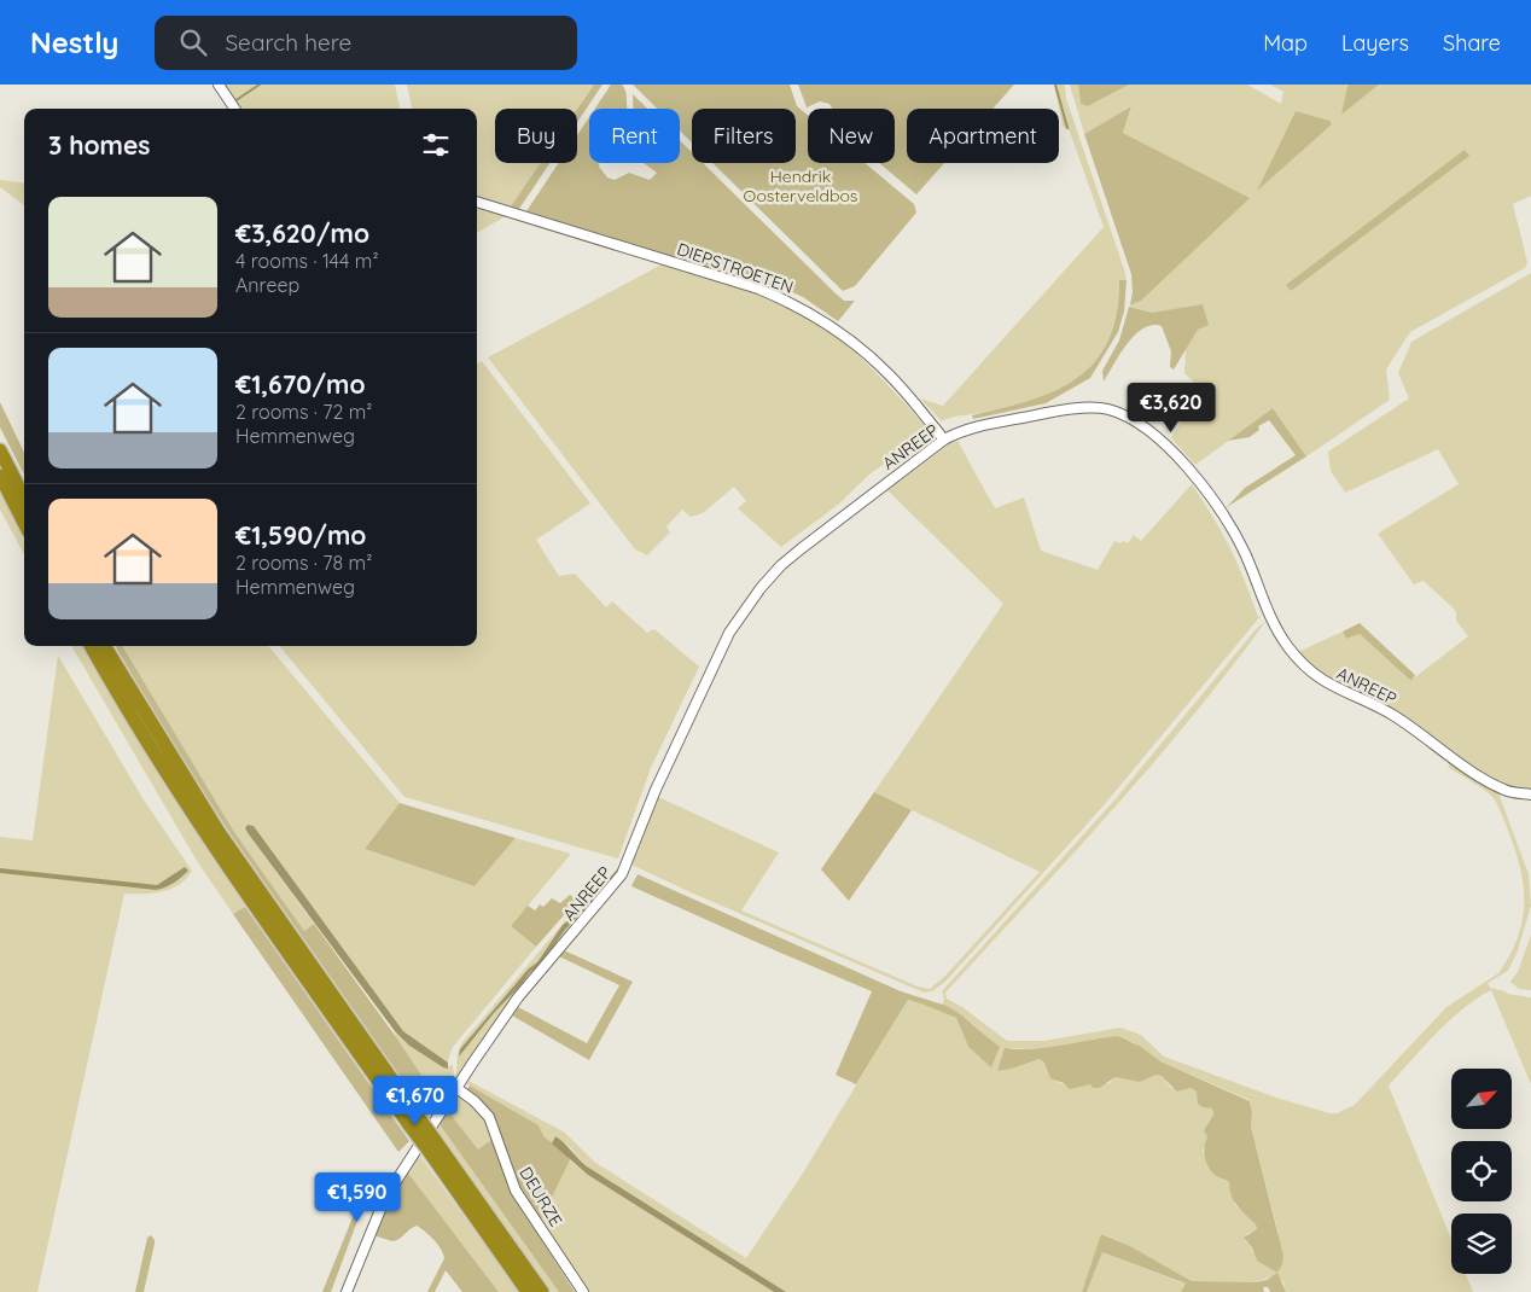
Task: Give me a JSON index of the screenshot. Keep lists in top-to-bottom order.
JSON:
{
  "streets": {
    "street": ["DIEPSTROETEN", "ANREEP", "DEURZE"]
  },
  "crossings": [
    ["DIEPSTROETEN", "ANREEP"],
    ["ANREEP", "DEURZE"]
  ],
  "parks": ["Hendrik Oosterveldbos"],
  "north": "top right",
  "page": {
    "header": "Nestly",
    "search": "Search here",
    "nav": ["Map", "Layers", "Share"],
    "chip": [
      "Buy",
      "Rent",
      "Filters",
      "New",
      "Apartment"
    ],
    "heading": "3 homes",
    "list": [
      {
        "name": "€3,620/mo",
        "note": "4 rooms · 144 m² · Anreep"
      },
      {
        "name": "€1,670/mo",
        "note": "2 rooms · 72 m² · Hemmenweg"
      },
      {
        "name": "€1,590/mo",
        "note": "2 rooms · 78 m² · Hemmenweg"
      }
    ],
    "price": ["€3,620", "€1,670", "€1,590"]
  }
}
